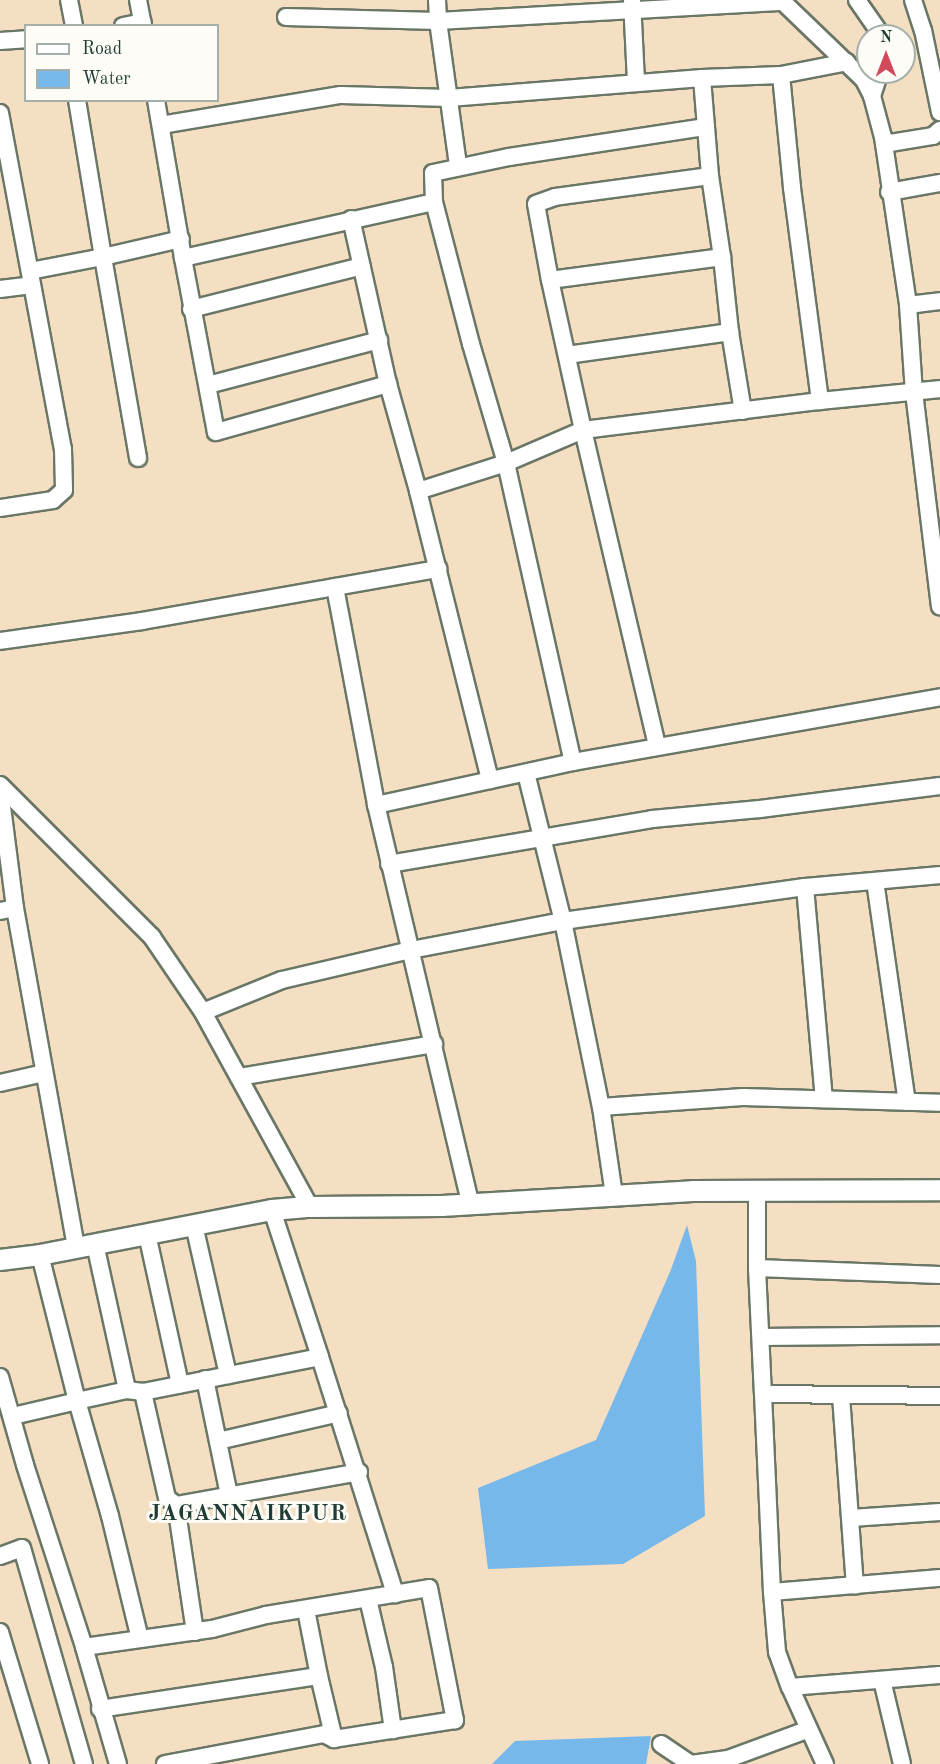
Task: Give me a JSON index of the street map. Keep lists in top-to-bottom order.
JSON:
{
  "districts": ["JAGANNAIKPUR"],
  "legend": ["Road", "Water"],
  "north": "top"
}
